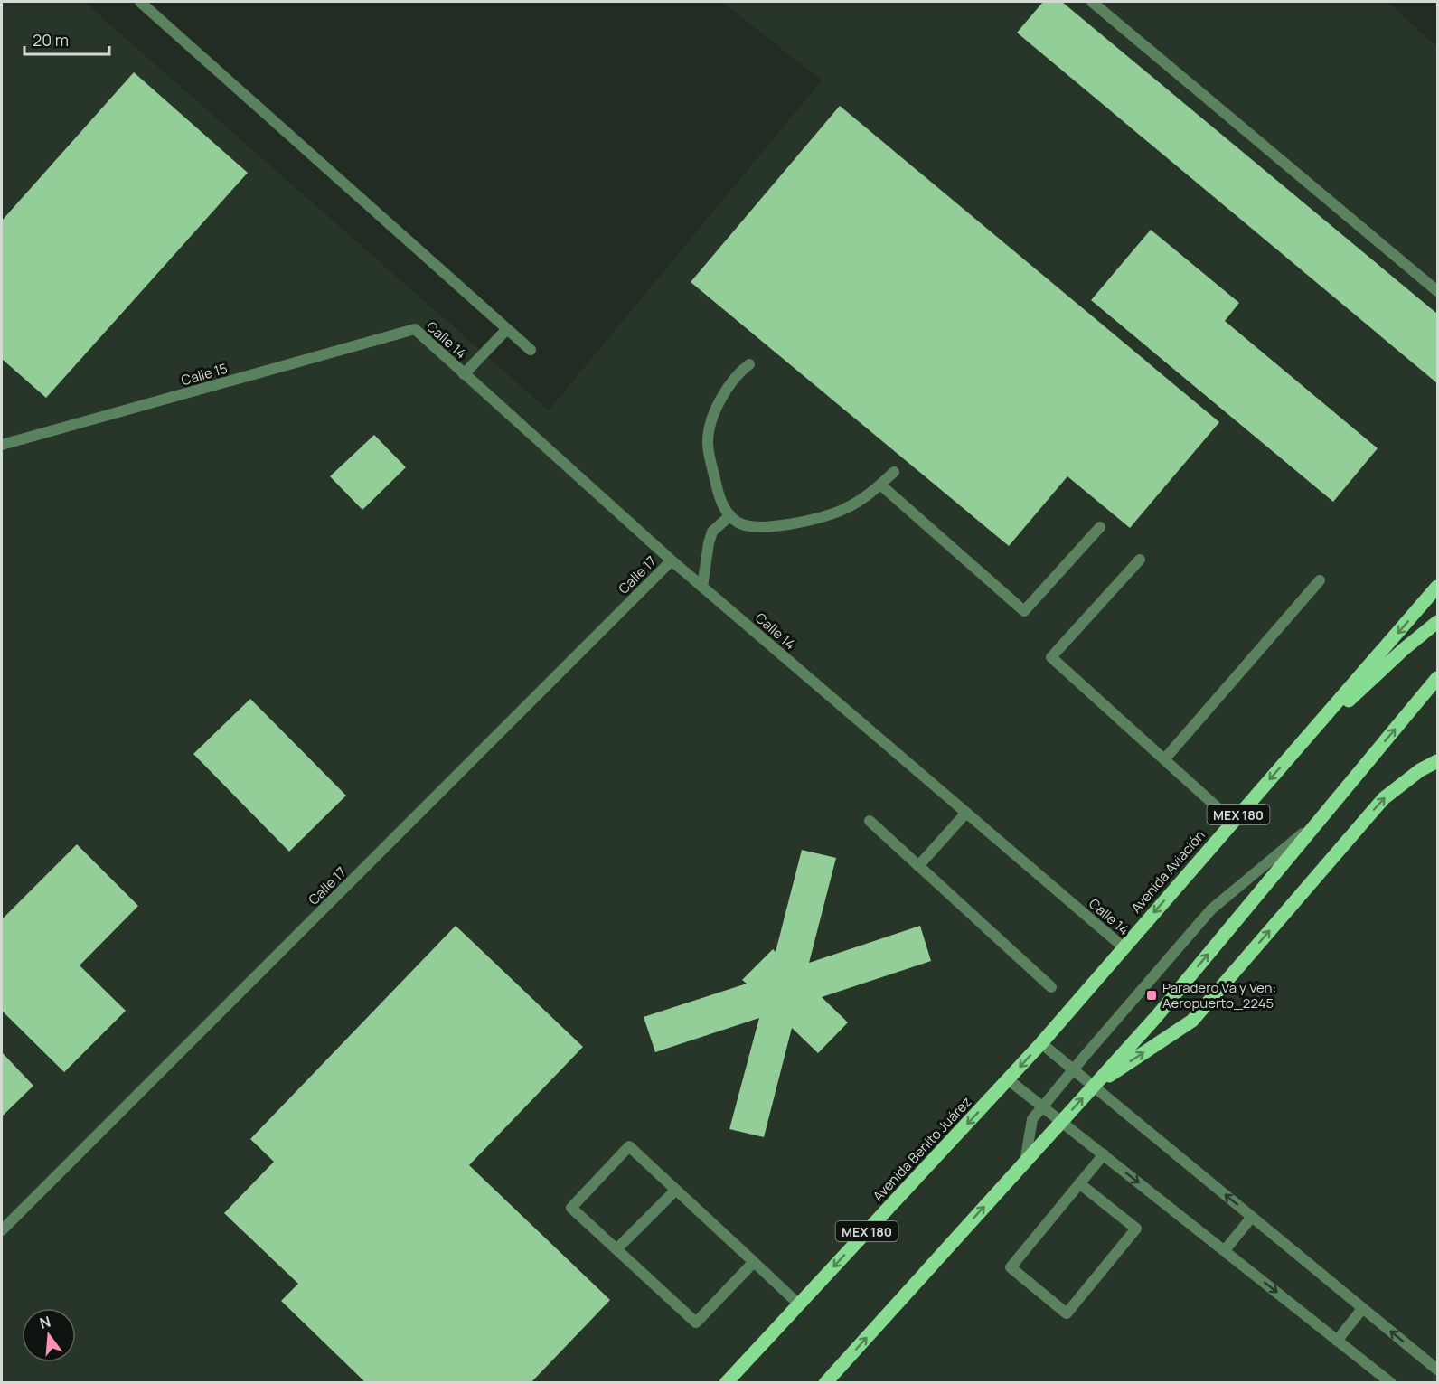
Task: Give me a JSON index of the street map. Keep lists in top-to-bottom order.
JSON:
{
  "streets": {
    "main road": ["MEX 180", "Avenida Aviación", "Avenida Benito Juárez"],
    "street": ["Calle 14", "Calle 15", "Calle 17"]
  },
  "crossings": [
    ["Calle 14", "Calle 15"],
    ["Calle 14", "Calle 17"],
    ["Calle 14", "Avenida Aviación"],
    ["Avenida Aviación", "Avenida Benito Juárez"]
  ],
  "places": {
    "transit": ["Paradero Va y Ven: Aeropuerto_2245"]
  },
  "scale_bar": "20 m",
  "north": "top"
}
